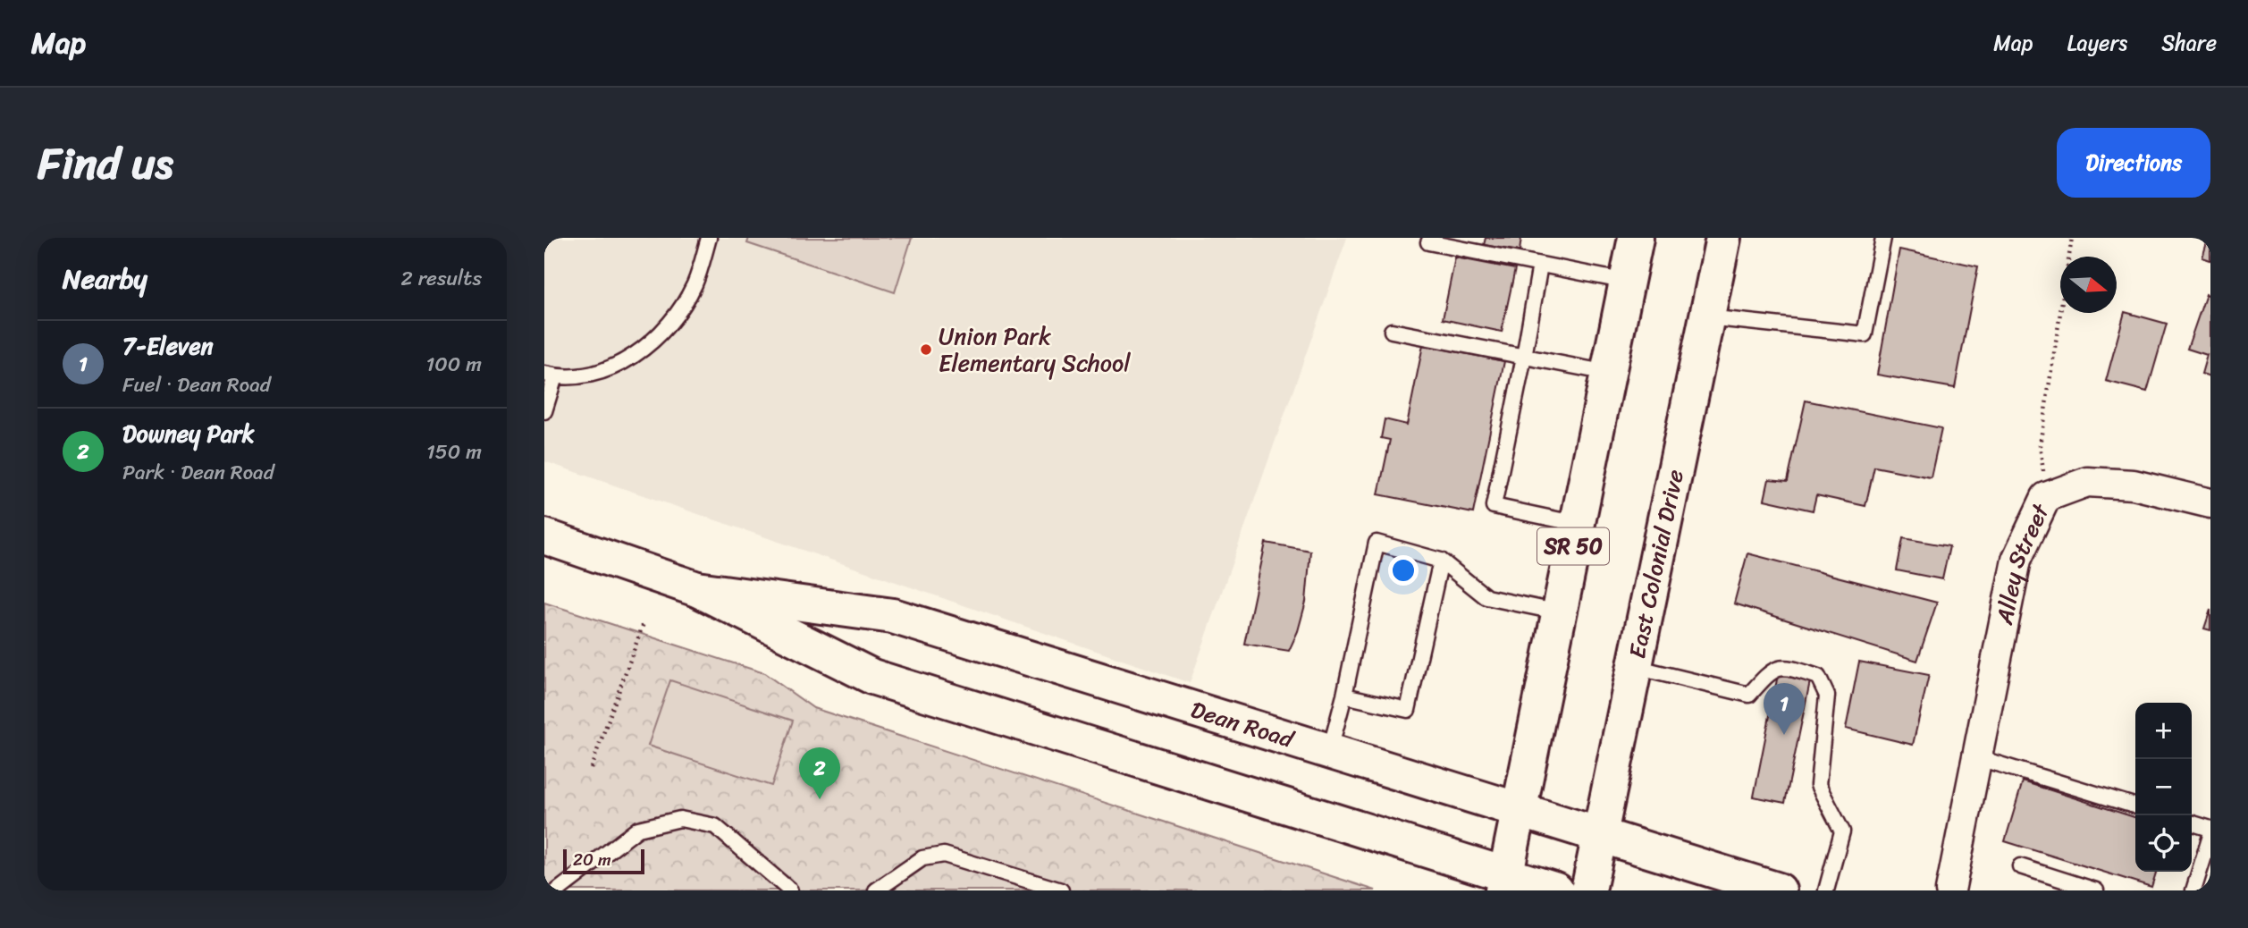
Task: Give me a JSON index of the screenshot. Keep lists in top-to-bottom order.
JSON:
{
  "streets": {
    "main road": ["SR 50", "East Colonial Drive", "Dean Road"],
    "street": ["Alley Street"]
  },
  "crossings": [
    ["SR 50", "Dean Road"],
    ["East Colonial Drive", "Dean Road"]
  ],
  "places": ["Union Park Elementary School"],
  "scale_bar": "20 m",
  "north": "right",
  "page": {
    "header": "Map",
    "nav": ["Map", "Layers", "Share"],
    "title": "Find us",
    "buttons": "Directions",
    "heading": ["Nearby", "2 results"],
    "list": [
      {
        "mark": "1",
        "name": "7-Eleven",
        "note": "Fuel · Dean Road",
        "value": "100 m"
      },
      {
        "mark": "2",
        "name": "Downey Park",
        "note": "Park · Dean Road",
        "value": "150 m"
      }
    ],
    "pins": ["1", "2"],
    "map_buttons": ["+", "−"],
    "scale": "20 m"
  }
}
